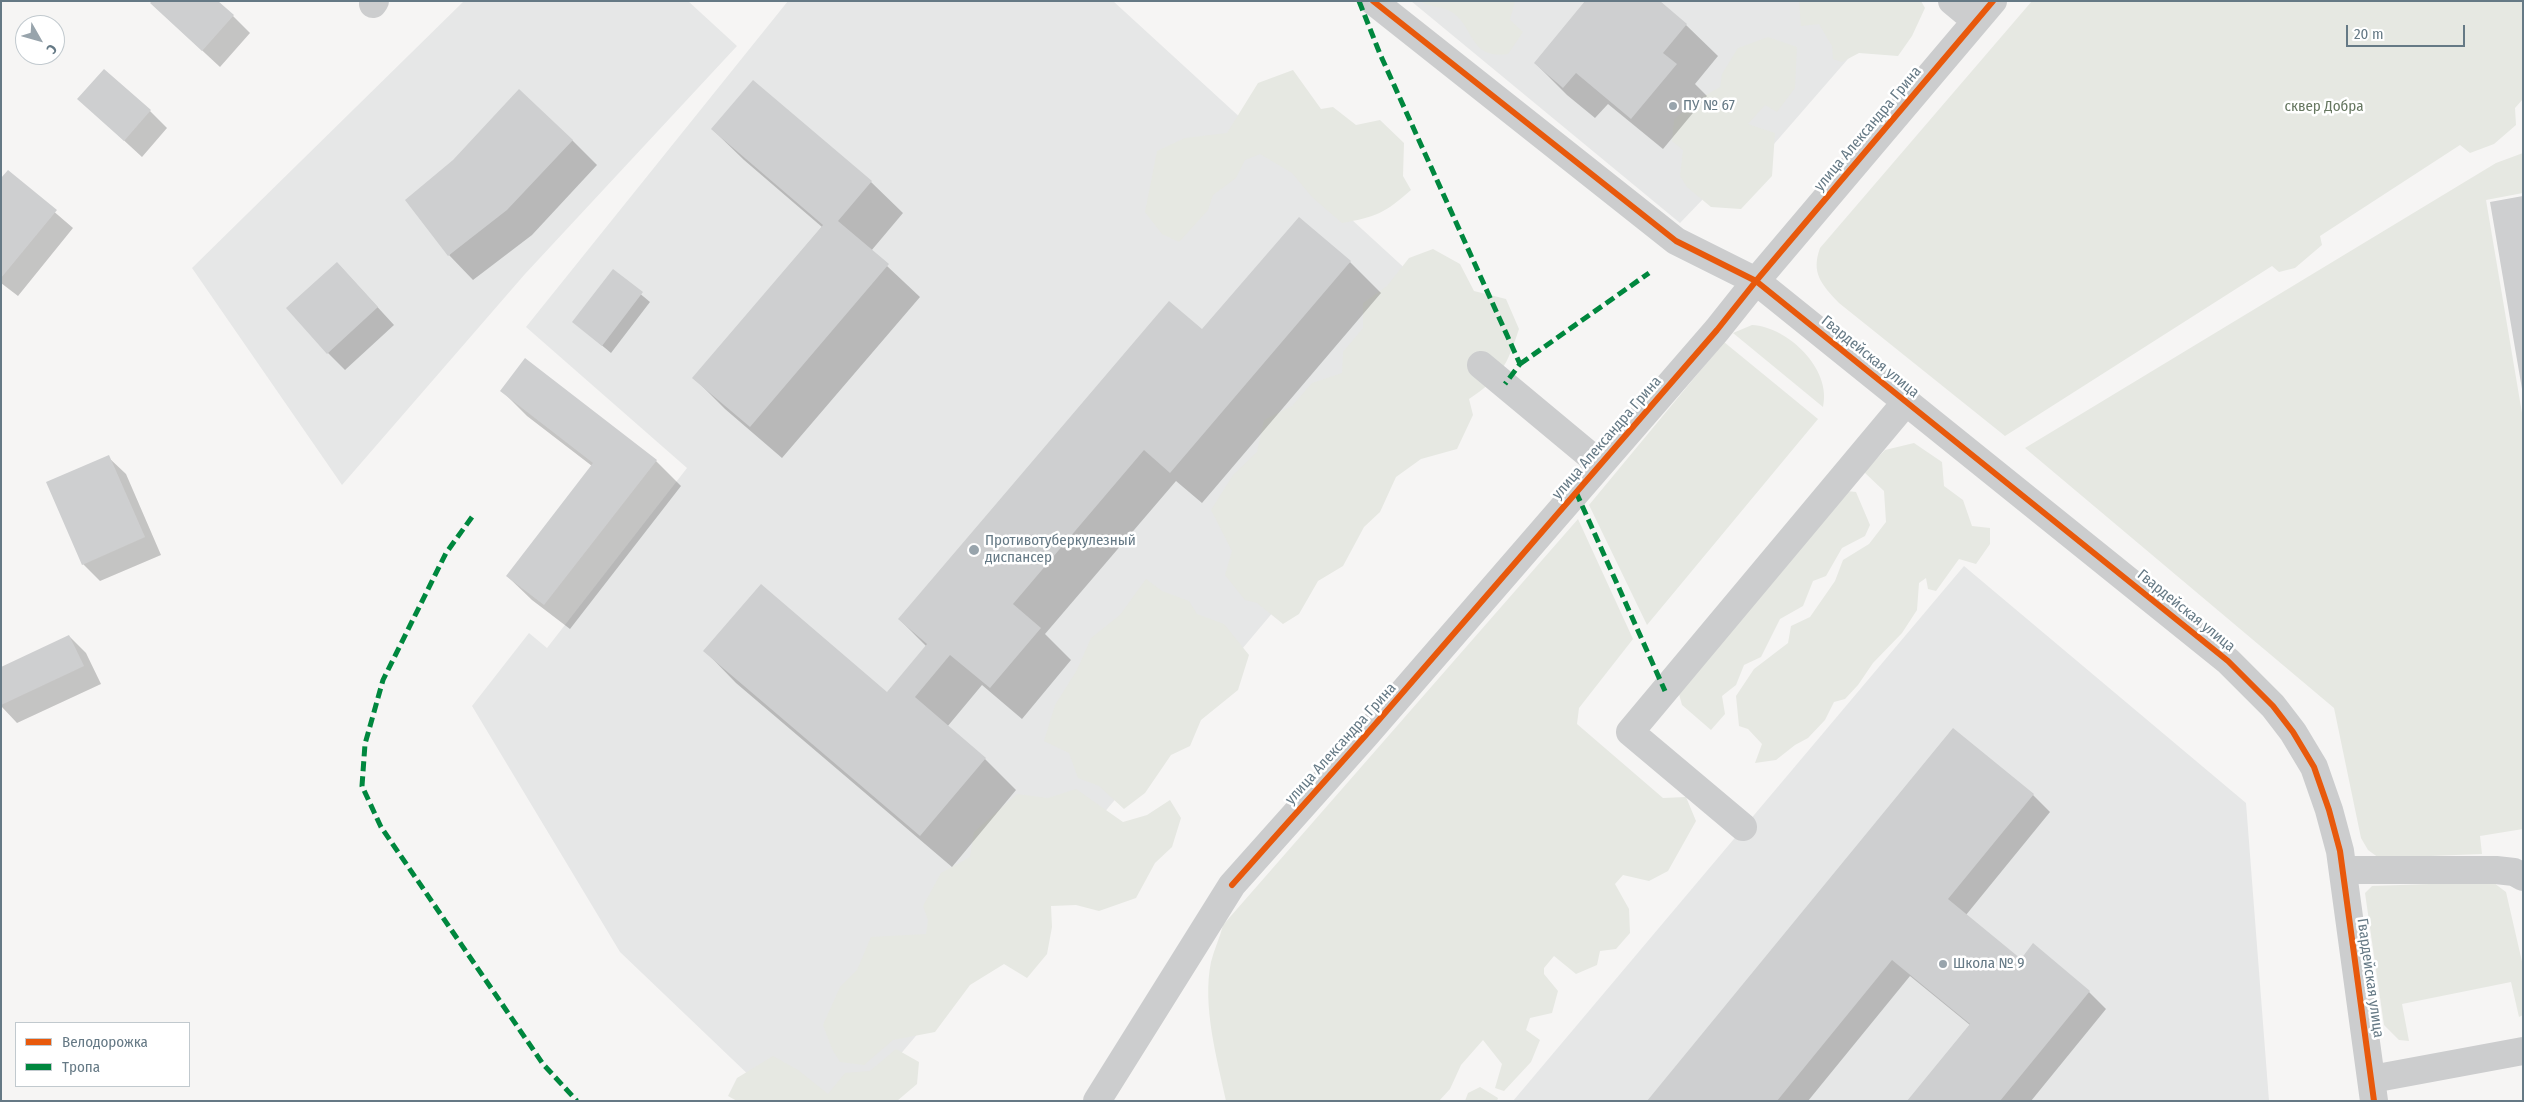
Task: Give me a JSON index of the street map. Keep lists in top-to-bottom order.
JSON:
{
  "streets": {
    "street": ["улица Александра Грина", "Гвардейская улица"]
  },
  "crossings": [
    ["улица Александра Грина", "Гвардейская улица"]
  ],
  "parks": ["сквер Добра"],
  "places": ["ПУ № 67", "Противотуберкулезный диспансер", "Школа № 9"],
  "legend": ["Велодорожка", "Тропа"],
  "scale_bar": "20 m",
  "north": "bottom right"
}
